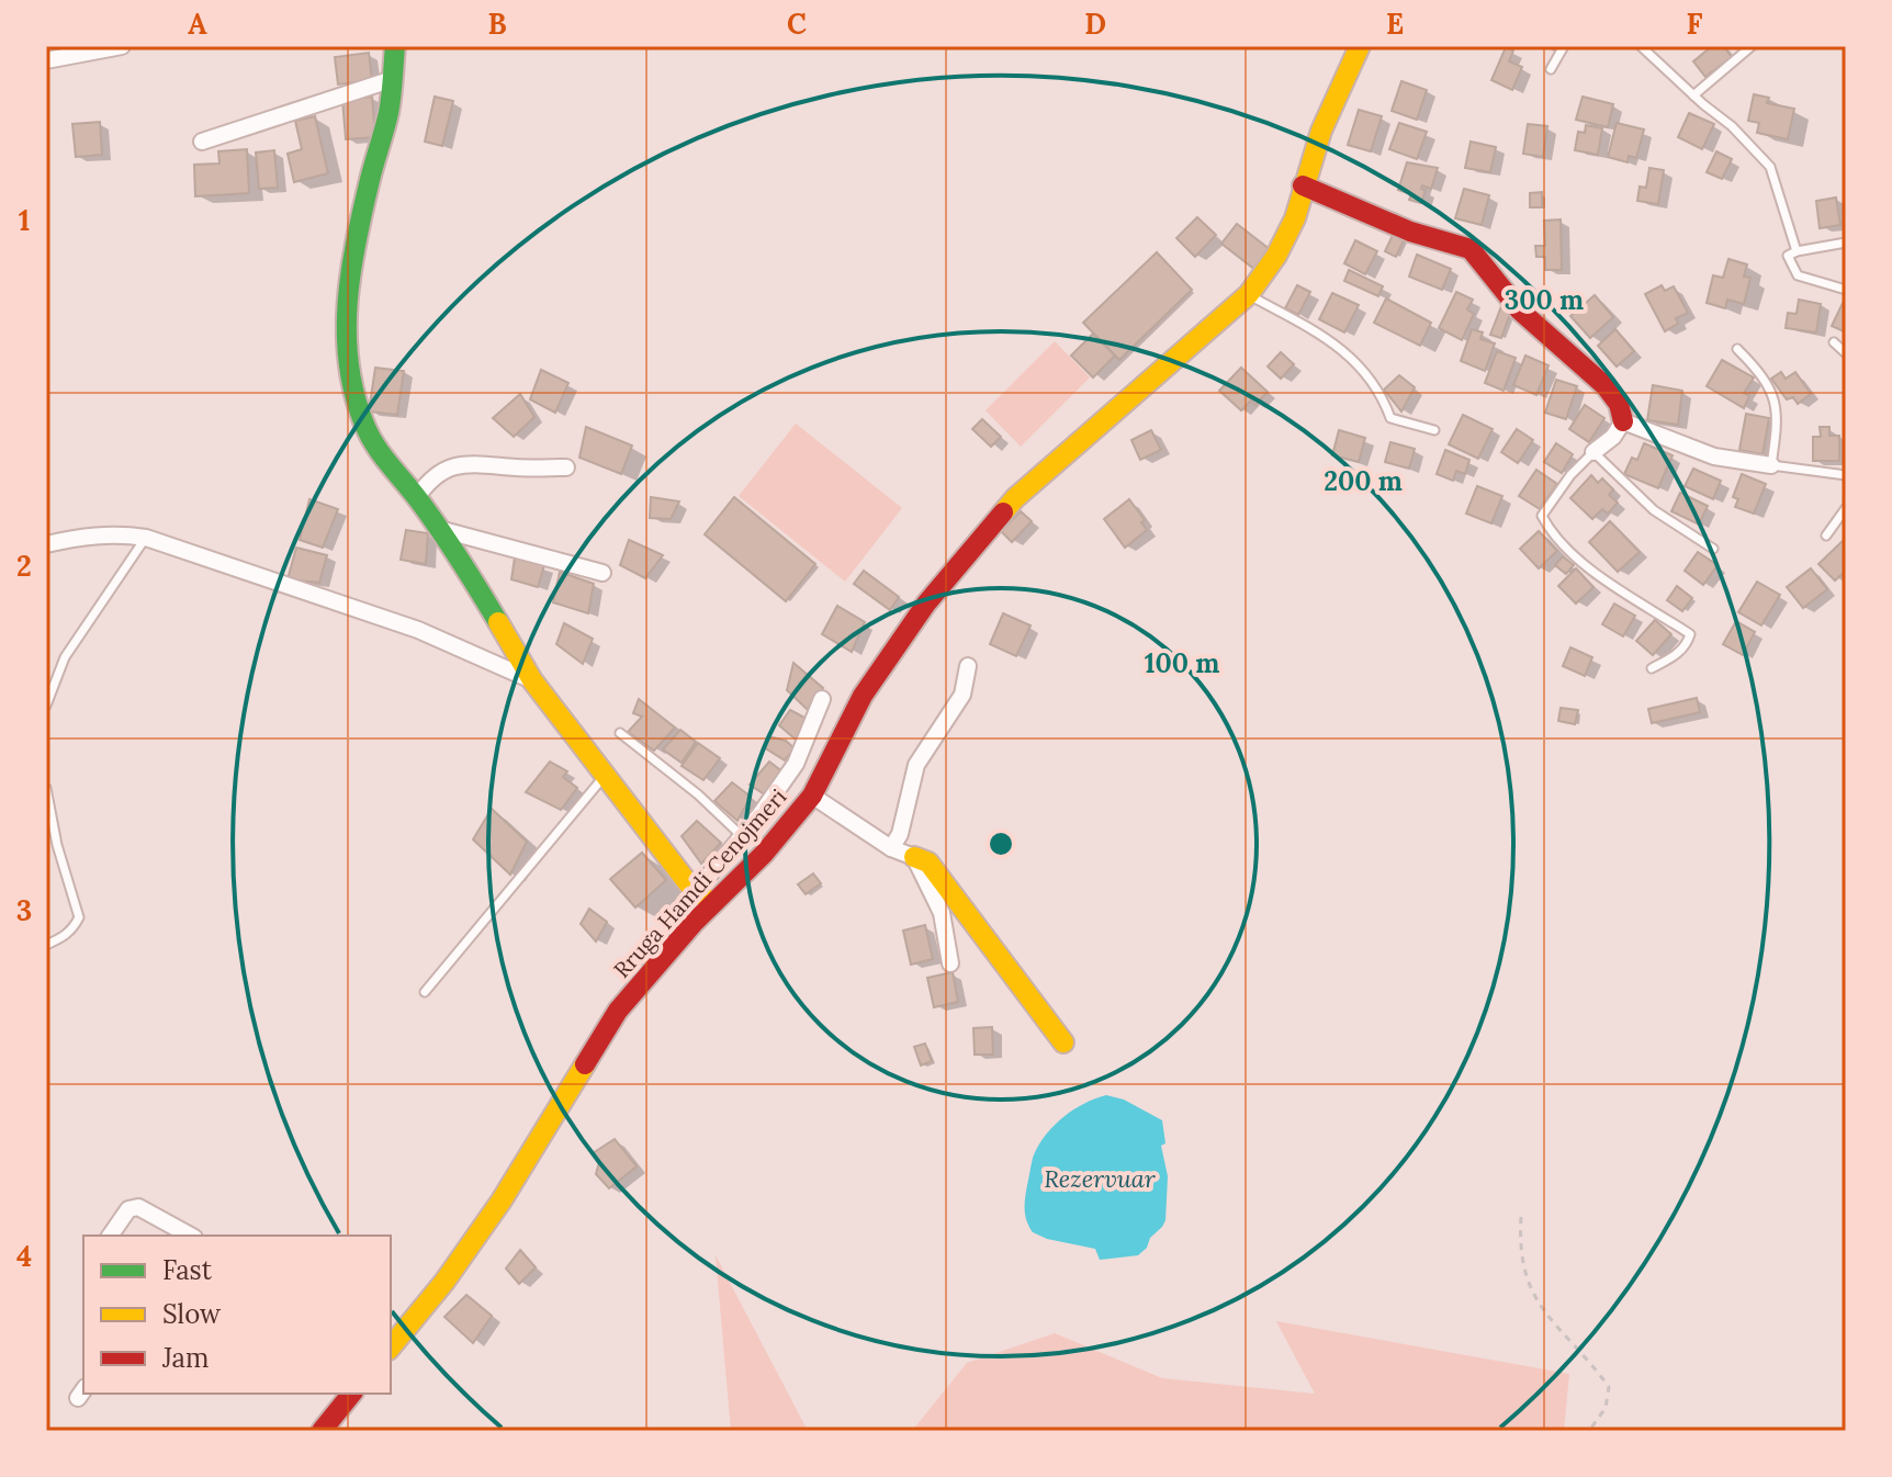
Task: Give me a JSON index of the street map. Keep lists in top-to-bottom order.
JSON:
{
  "streets": {
    "street": ["Rruga Hamdi Cenojmeri"]
  },
  "water": ["Rezervuar"],
  "legend": ["Fast", "Slow", "Jam"],
  "grid": {
    "columns": [
      "A",
      "B",
      "C",
      "D",
      "E",
      "F"
    ],
    "rows": [
      "1",
      "2",
      "3",
      "4"
    ]
  },
  "rings": ["300 m", "200 m", "100 m"]
}
